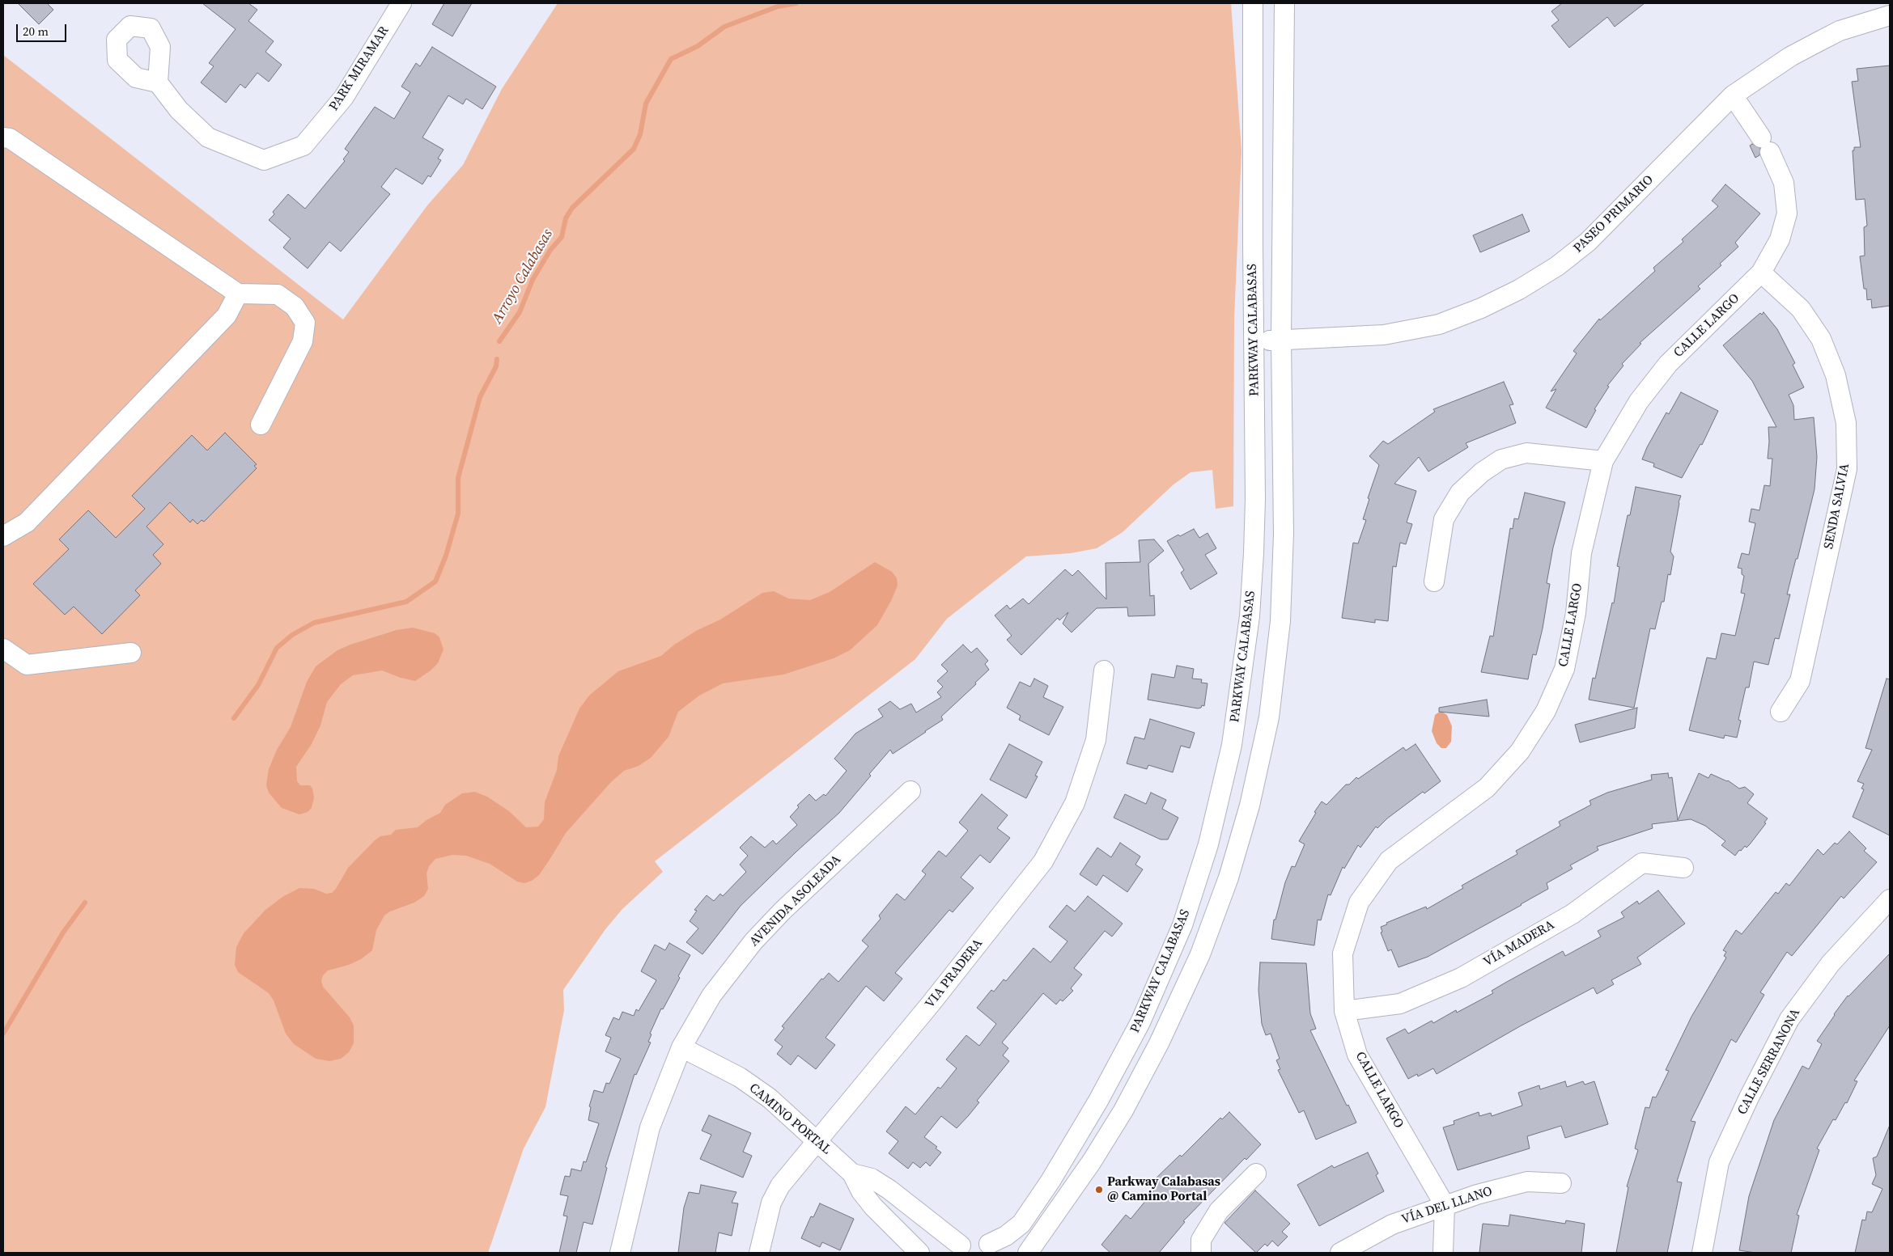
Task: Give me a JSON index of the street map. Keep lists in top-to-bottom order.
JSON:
{
  "streets": {
    "street": [
      "PARK MIRAMAR",
      "PASEO PRIMARIO",
      "CALLE LARGO",
      "PARKWAY CALABASAS",
      "SENDA SALVIA",
      "AVENIDA ASOLEADA",
      "VÍA MADERA",
      "VIA PRADERA",
      "CALLE SERRANONA",
      "CAMINO PORTAL",
      "VÍA DEL LLANO"
    ]
  },
  "crossings": [
    ["PASEO PRIMARIO", "CALLE LARGO"],
    ["PASEO PRIMARIO", "PARKWAY CALABASAS"],
    ["CALLE LARGO", "SENDA SALVIA"],
    ["CALLE LARGO", "VÍA MADERA"],
    ["CALLE LARGO", "VÍA DEL LLANO"],
    ["AVENIDA ASOLEADA", "CAMINO PORTAL"],
    ["VIA PRADERA", "CAMINO PORTAL"]
  ],
  "water": ["Arroyo Calabasas"],
  "places": ["Parkway Calabasas @ Camino Portal"],
  "scale_bar": "20 m"
}
